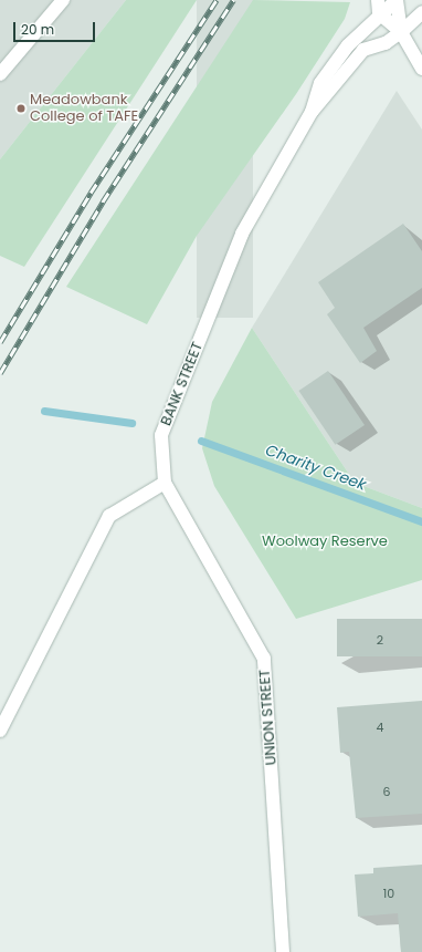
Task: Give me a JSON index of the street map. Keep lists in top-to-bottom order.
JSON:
{
  "streets": {
    "street": ["BANK STREET", "UNION STREET"]
  },
  "crossings": [
    ["BANK STREET", "UNION STREET"]
  ],
  "water": ["Charity Creek"],
  "parks": ["Woolway Reserve"],
  "places": ["Meadowbank College of TAFE"],
  "house_numbers": [
    "2",
    "4",
    "6",
    "10"
  ],
  "scale_bar": "20 m"
}
